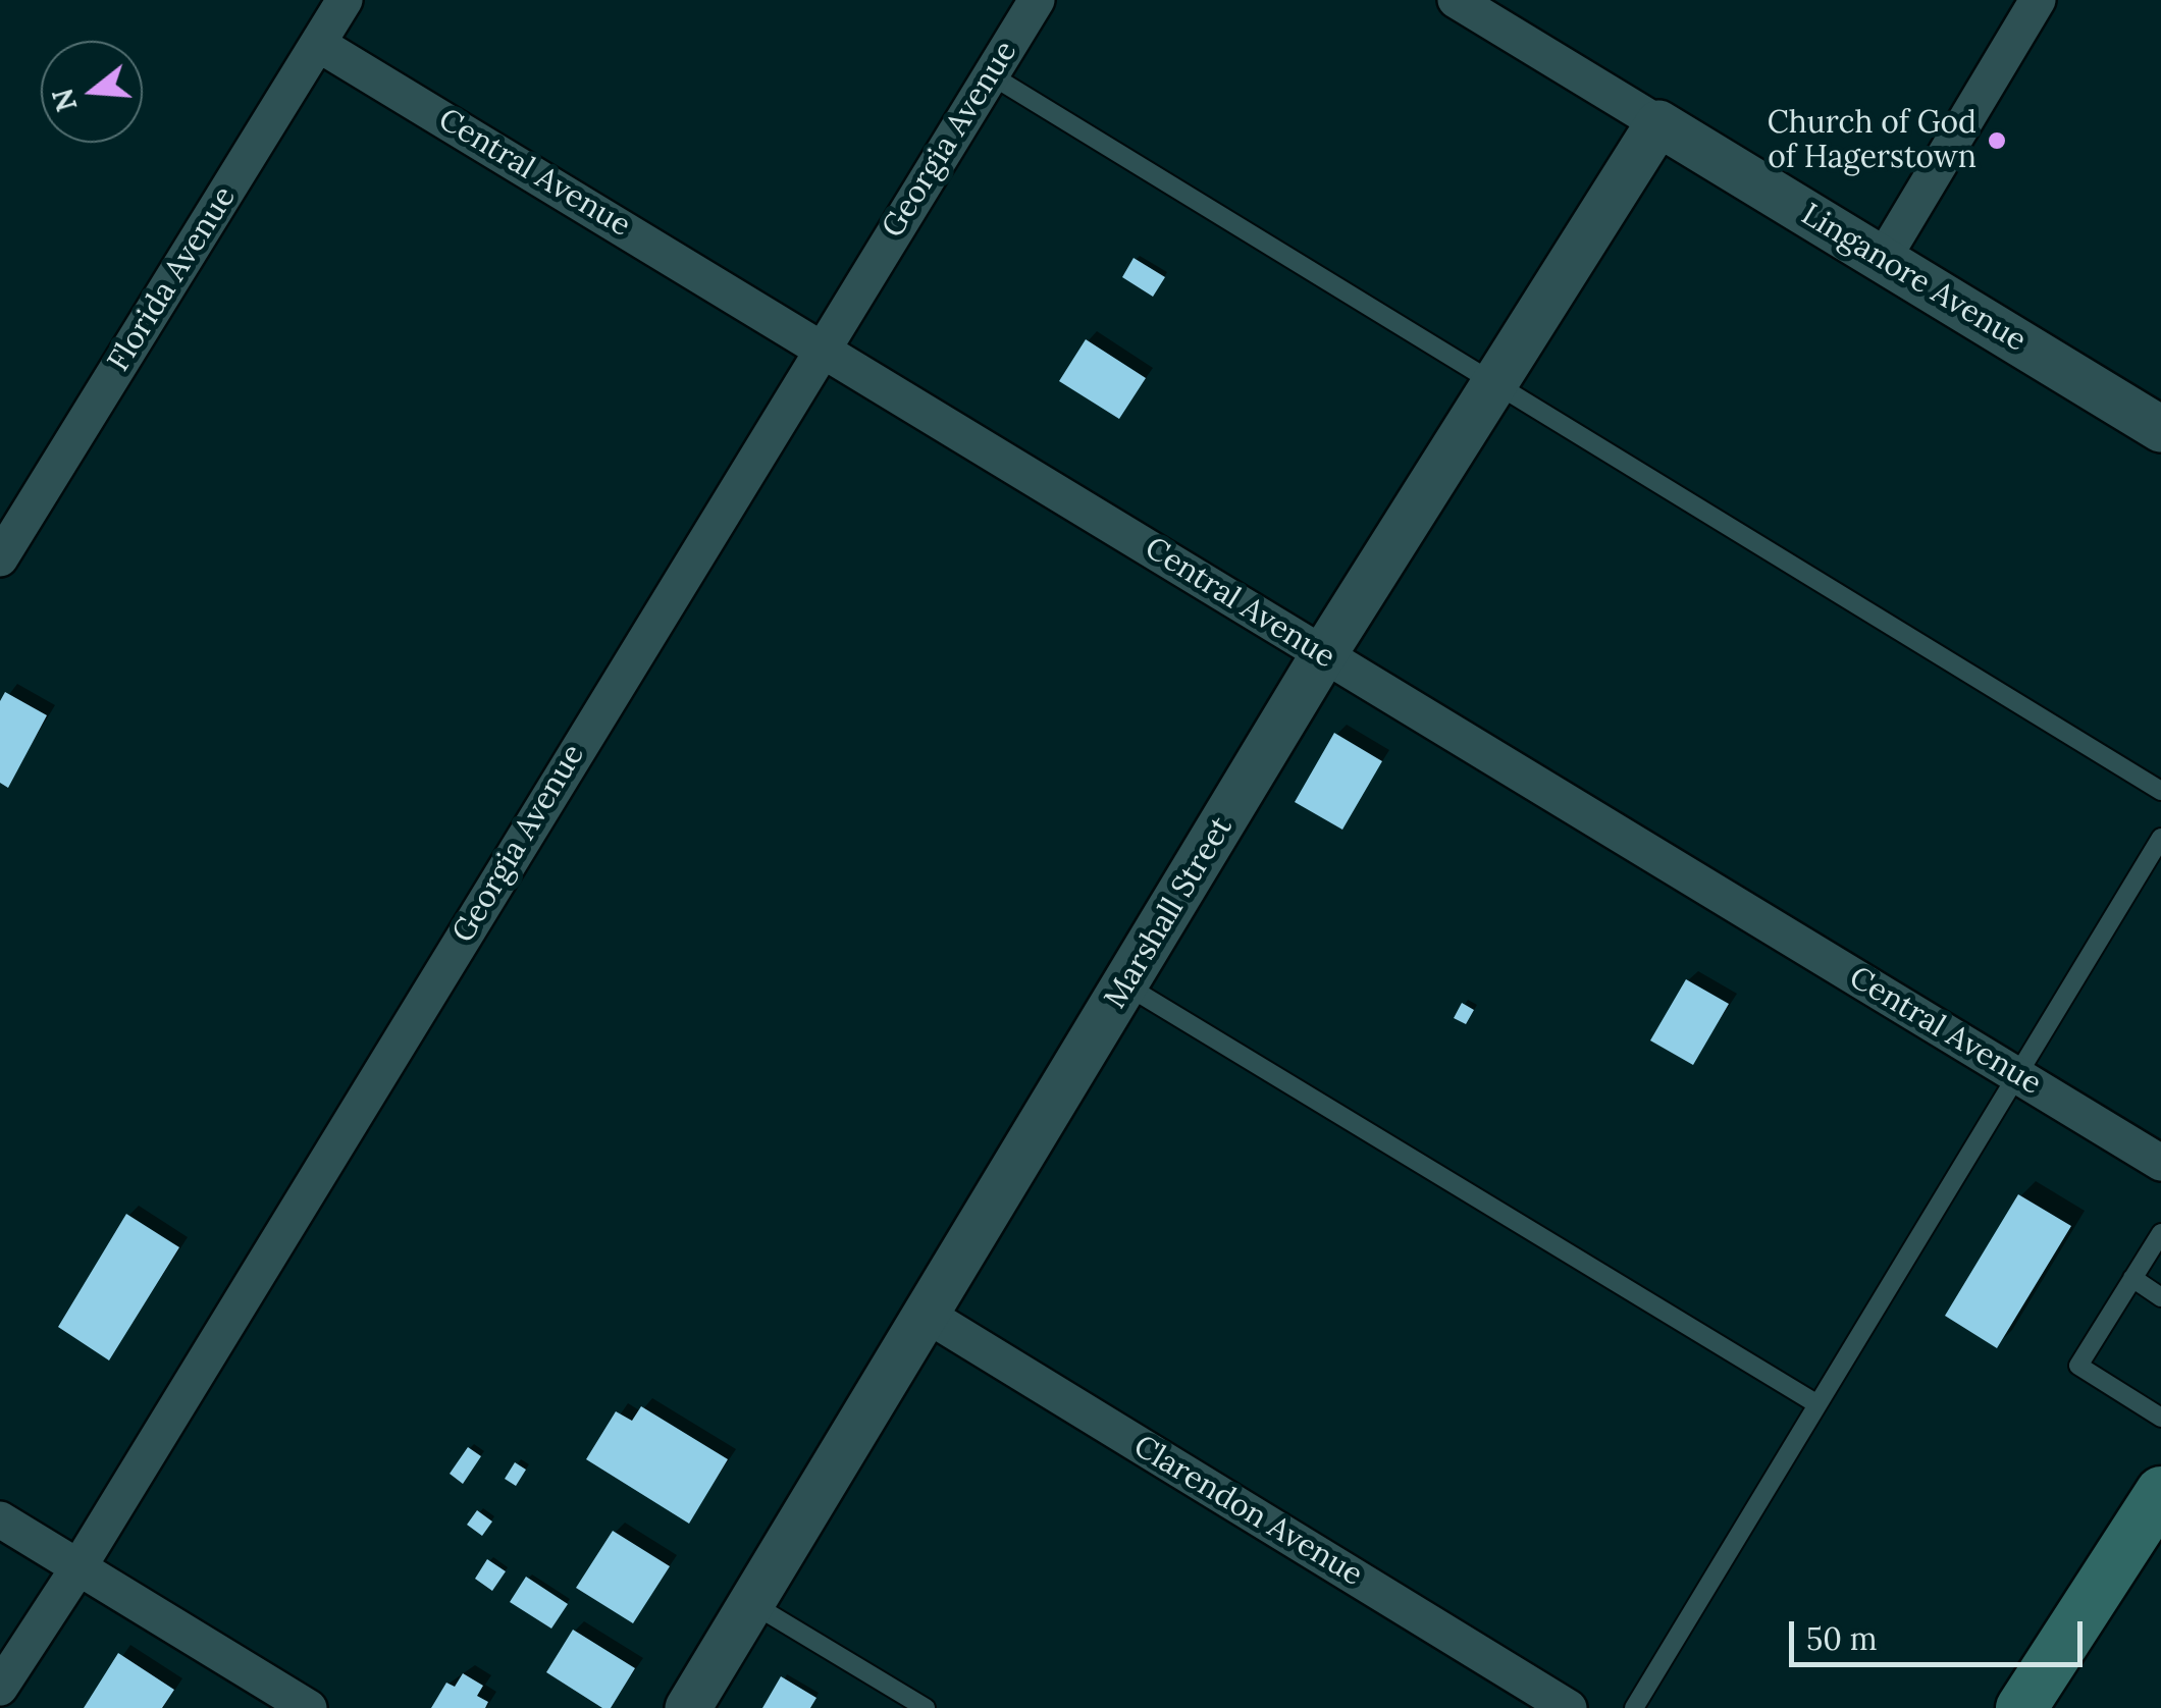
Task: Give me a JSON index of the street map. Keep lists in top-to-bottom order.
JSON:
{
  "streets": {
    "street": [
      "Georgia Avenue",
      "Central Avenue",
      "Linganore Avenue",
      "Florida Avenue",
      "Marshall Street",
      "Clarendon Avenue"
    ]
  },
  "crossings": [
    ["Georgia Avenue", "Central Avenue"],
    ["Central Avenue", "Florida Avenue"],
    ["Central Avenue", "Marshall Street"],
    ["Linganore Avenue", "Marshall Street"],
    ["Marshall Street", "Clarendon Avenue"]
  ],
  "places": ["Church of God of Hagerstown"],
  "scale_bar": "50 m",
  "north": "left"
}
